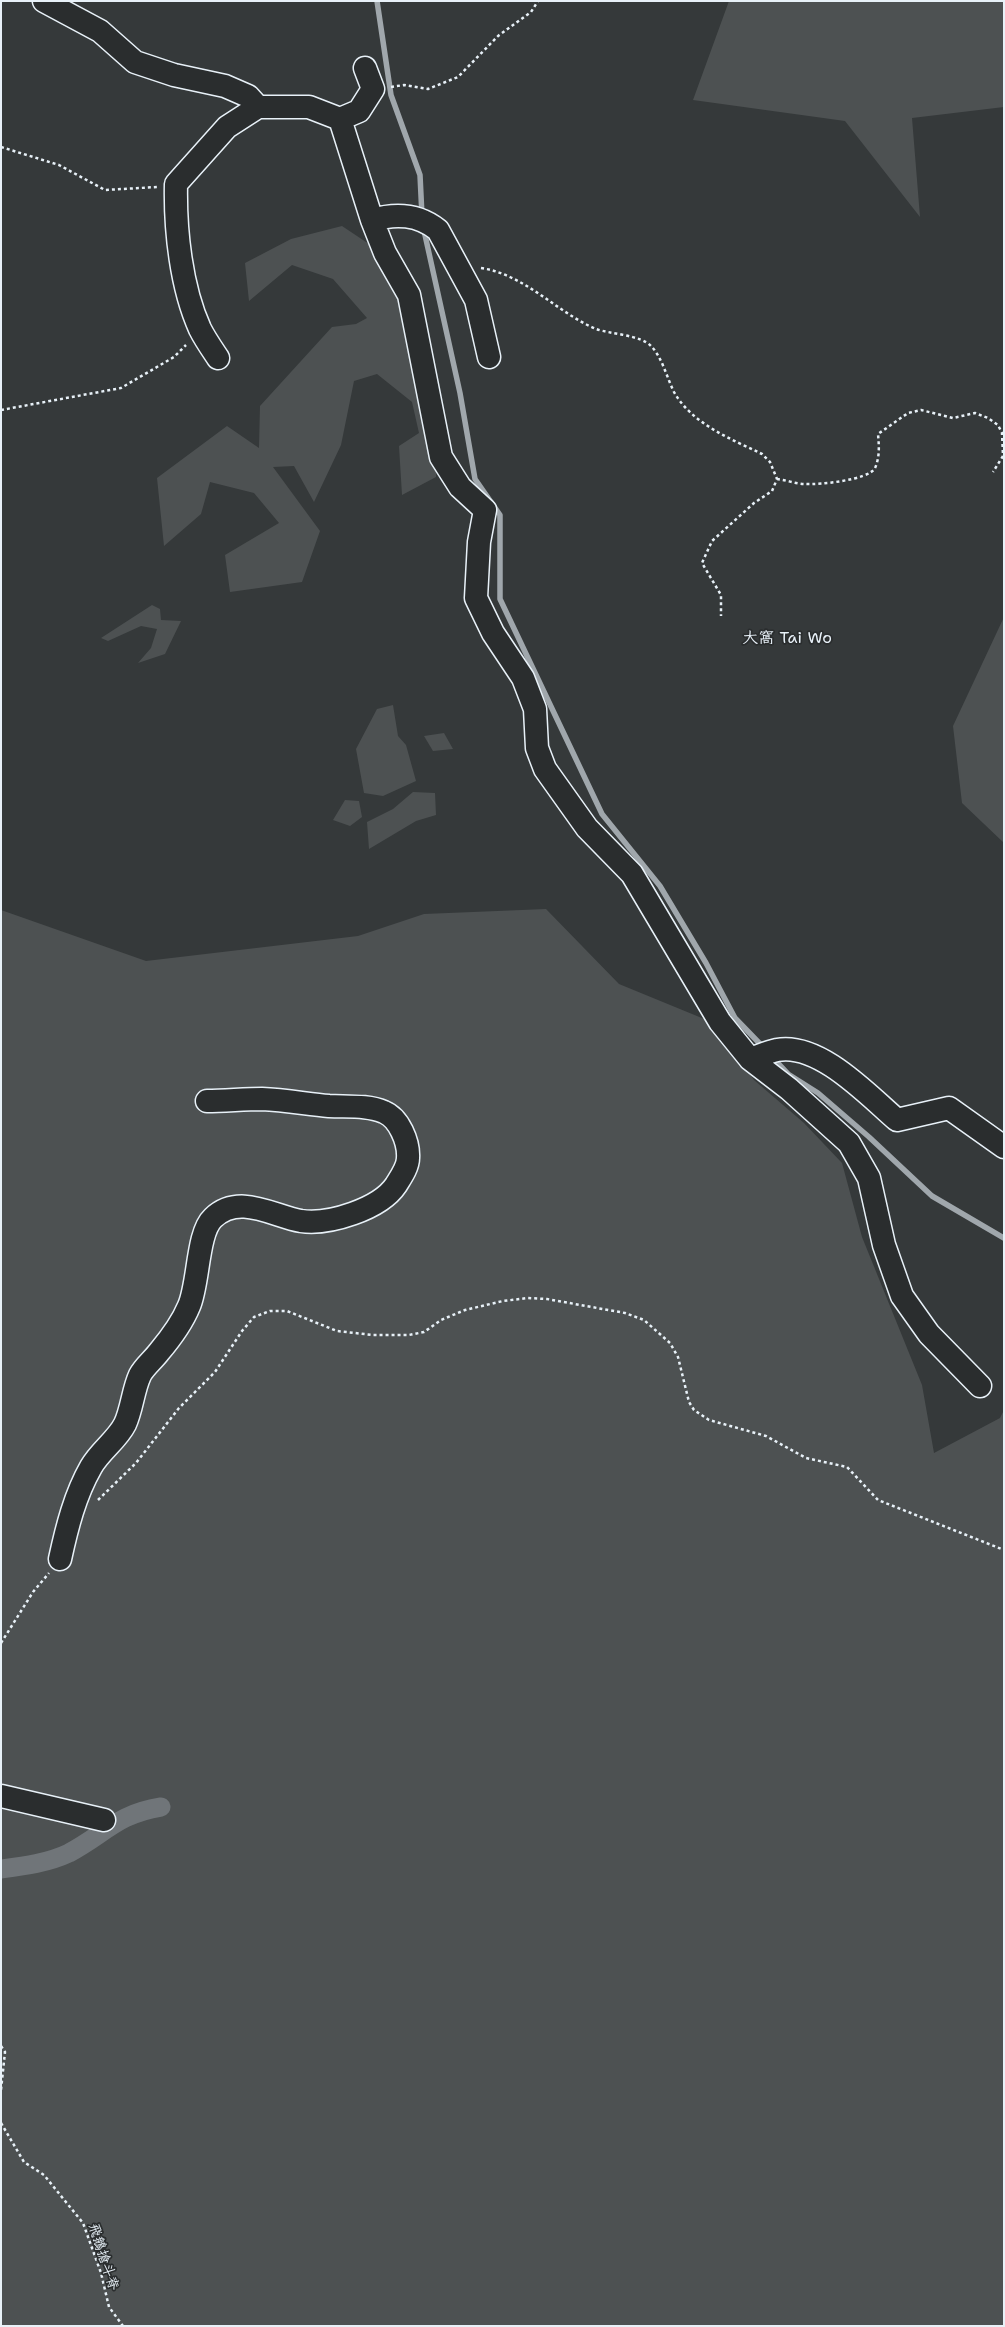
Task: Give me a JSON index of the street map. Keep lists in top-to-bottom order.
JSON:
{
  "streets": {
    "path": ["飛鵝搶斗脊"]
  },
  "districts": ["大窩 Tai Wo"]
}
